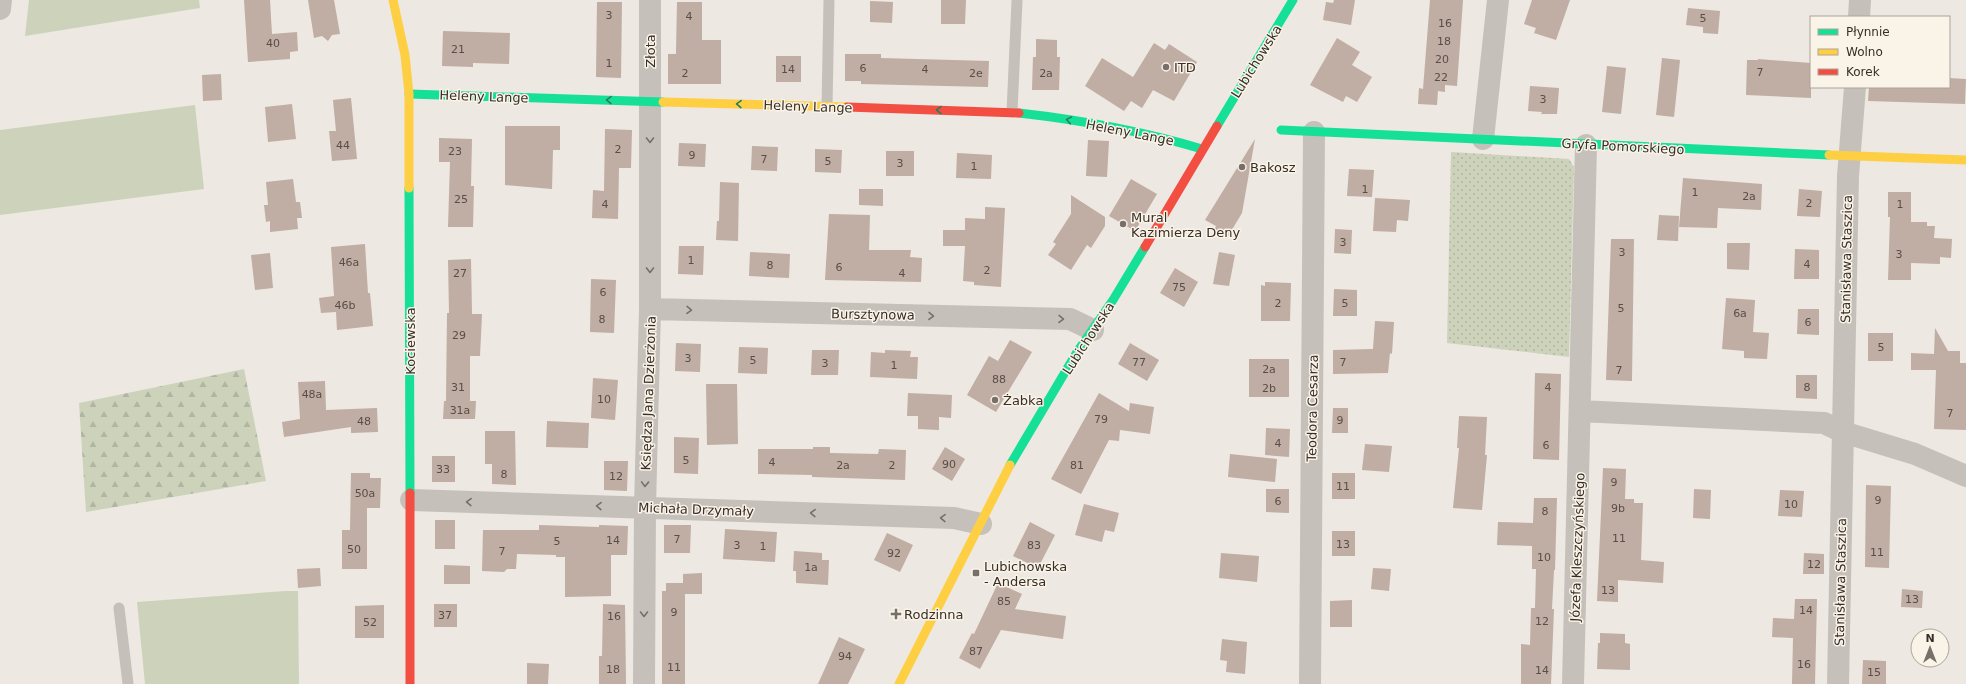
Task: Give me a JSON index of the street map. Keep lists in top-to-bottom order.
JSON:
{
  "streets": {
    "street": [
      "Złota",
      "Lubichowska",
      "Heleny Lange",
      "Gryfa Pomorskiego",
      "Stanisława Staszica",
      "Bursztynowa",
      "Kociewska",
      "Księdza Jana Dzierżonia",
      "Teodora Cesarza",
      "Michała Drzymały",
      "Józefa Kleszczyńskiego"
    ]
  },
  "crossings": [
    ["Złota", "Heleny Lange"],
    ["Złota", "Księdza Jana Dzierżonia"],
    ["Lubichowska", "Heleny Lange"],
    ["Lubichowska", "Bursztynowa"],
    ["Lubichowska", "Michała Drzymały"],
    ["Heleny Lange", "Kociewska"],
    ["Heleny Lange", "Księdza Jana Dzierżonia"],
    ["Gryfa Pomorskiego", "Stanisława Staszica"],
    ["Gryfa Pomorskiego", "Teodora Cesarza"],
    ["Gryfa Pomorskiego", "Józefa Kleszczyńskiego"],
    ["Bursztynowa", "Księdza Jana Dzierżonia"],
    ["Kociewska", "Michała Drzymały"],
    ["Księdza Jana Dzierżonia", "Michała Drzymały"]
  ],
  "one_way": [
    "Heleny Lange",
    "Bursztynowa",
    "Księdza Jana Dzierżonia",
    "Michała Drzymały"
  ],
  "places": {
    "other": [
      "ITD",
      "Bakosz",
      "Mural Kazimierza Deny",
      "Żabka"
    ],
    "transit": ["Lubichowska - Andersa"],
    "health": ["Rodzinna"]
  },
  "house_numbers": [
    "3",
    "4",
    "5",
    "16",
    "18",
    "40",
    "21",
    "20",
    "1",
    "6",
    "14",
    "4",
    "7",
    "2",
    "2e",
    "2a",
    "22",
    "3",
    "44",
    "2",
    "23",
    "9",
    "7",
    "5",
    "3",
    "1",
    "1",
    "1",
    "2a",
    "25",
    "2",
    "4",
    "1",
    "3",
    "3",
    "3",
    "1",
    "46a",
    "4",
    "8",
    "6",
    "2",
    "27",
    "4",
    "75",
    "6",
    "2",
    "5",
    "46b",
    "5",
    "6a",
    "8",
    "6",
    "29",
    "5",
    "3",
    "5",
    "77",
    "7",
    "3",
    "1",
    "2a",
    "7",
    "88",
    "31",
    "4",
    "8",
    "2b",
    "48a",
    "10",
    "31a",
    "7",
    "79",
    "9",
    "48",
    "4",
    "6",
    "5",
    "4",
    "90",
    "2a",
    "2",
    "81",
    "33",
    "8",
    "12",
    "9",
    "11",
    "50a",
    "9",
    "6",
    "10",
    "9b",
    "8",
    "11",
    "7",
    "14",
    "5",
    "13",
    "3",
    "83",
    "1",
    "50",
    "7",
    "11",
    "92",
    "10",
    "12",
    "1a",
    "13",
    "13",
    "85",
    "14",
    "9",
    "37",
    "16",
    "12",
    "52",
    "87",
    "94",
    "16",
    "11",
    "18",
    "14",
    "15"
  ],
  "legend": ["Płynnie", "Wolno", "Korek"],
  "north": "top"
}
